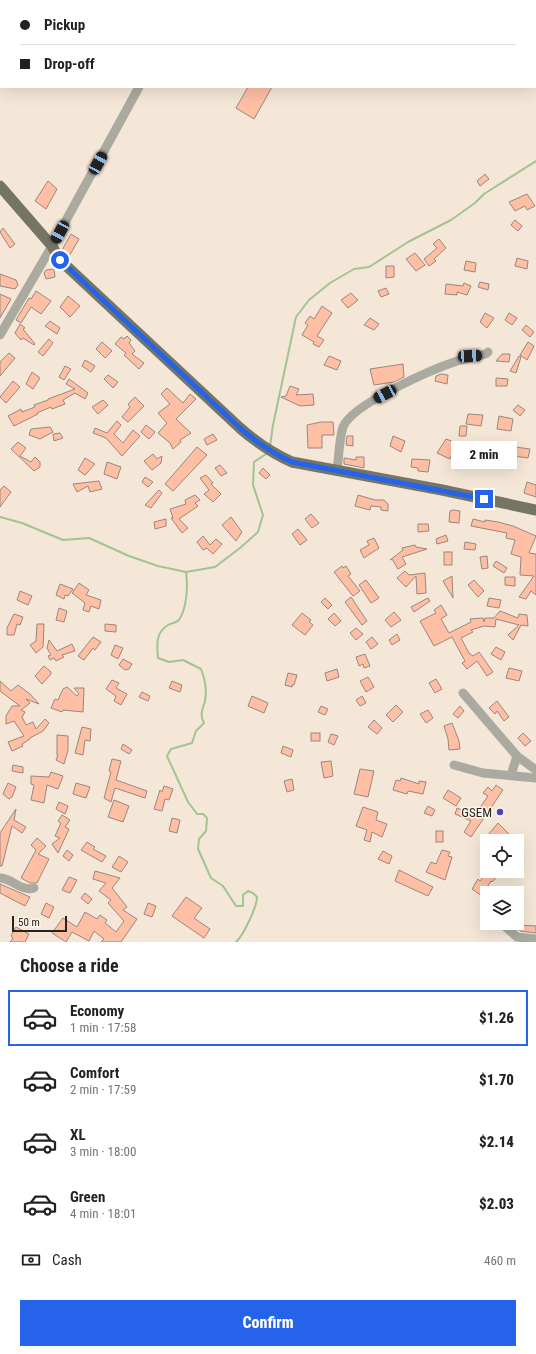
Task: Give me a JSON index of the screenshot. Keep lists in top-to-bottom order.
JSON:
{
  "places": ["GSEM"],
  "scale_bar": "50 m",
  "page": {
    "banner": ["Pickup", "Drop-off"],
    "bubble": "2 min",
    "scale": "50 m",
    "heading": "Choose a ride",
    "list": [
      {
        "name": "Economy",
        "note": "1 min · 17:58",
        "value": "$1.26"
      },
      {
        "name": "Comfort",
        "note": "2 min · 17:59",
        "value": "$1.70"
      },
      {
        "name": "XL",
        "note": "3 min · 18:00",
        "value": "$2.14"
      },
      {
        "name": "Green",
        "note": "4 min · 18:01",
        "value": "$2.03"
      }
    ],
    "pay": ["Cash", "460 m"],
    "buttons": "Confirm"
  }
}
